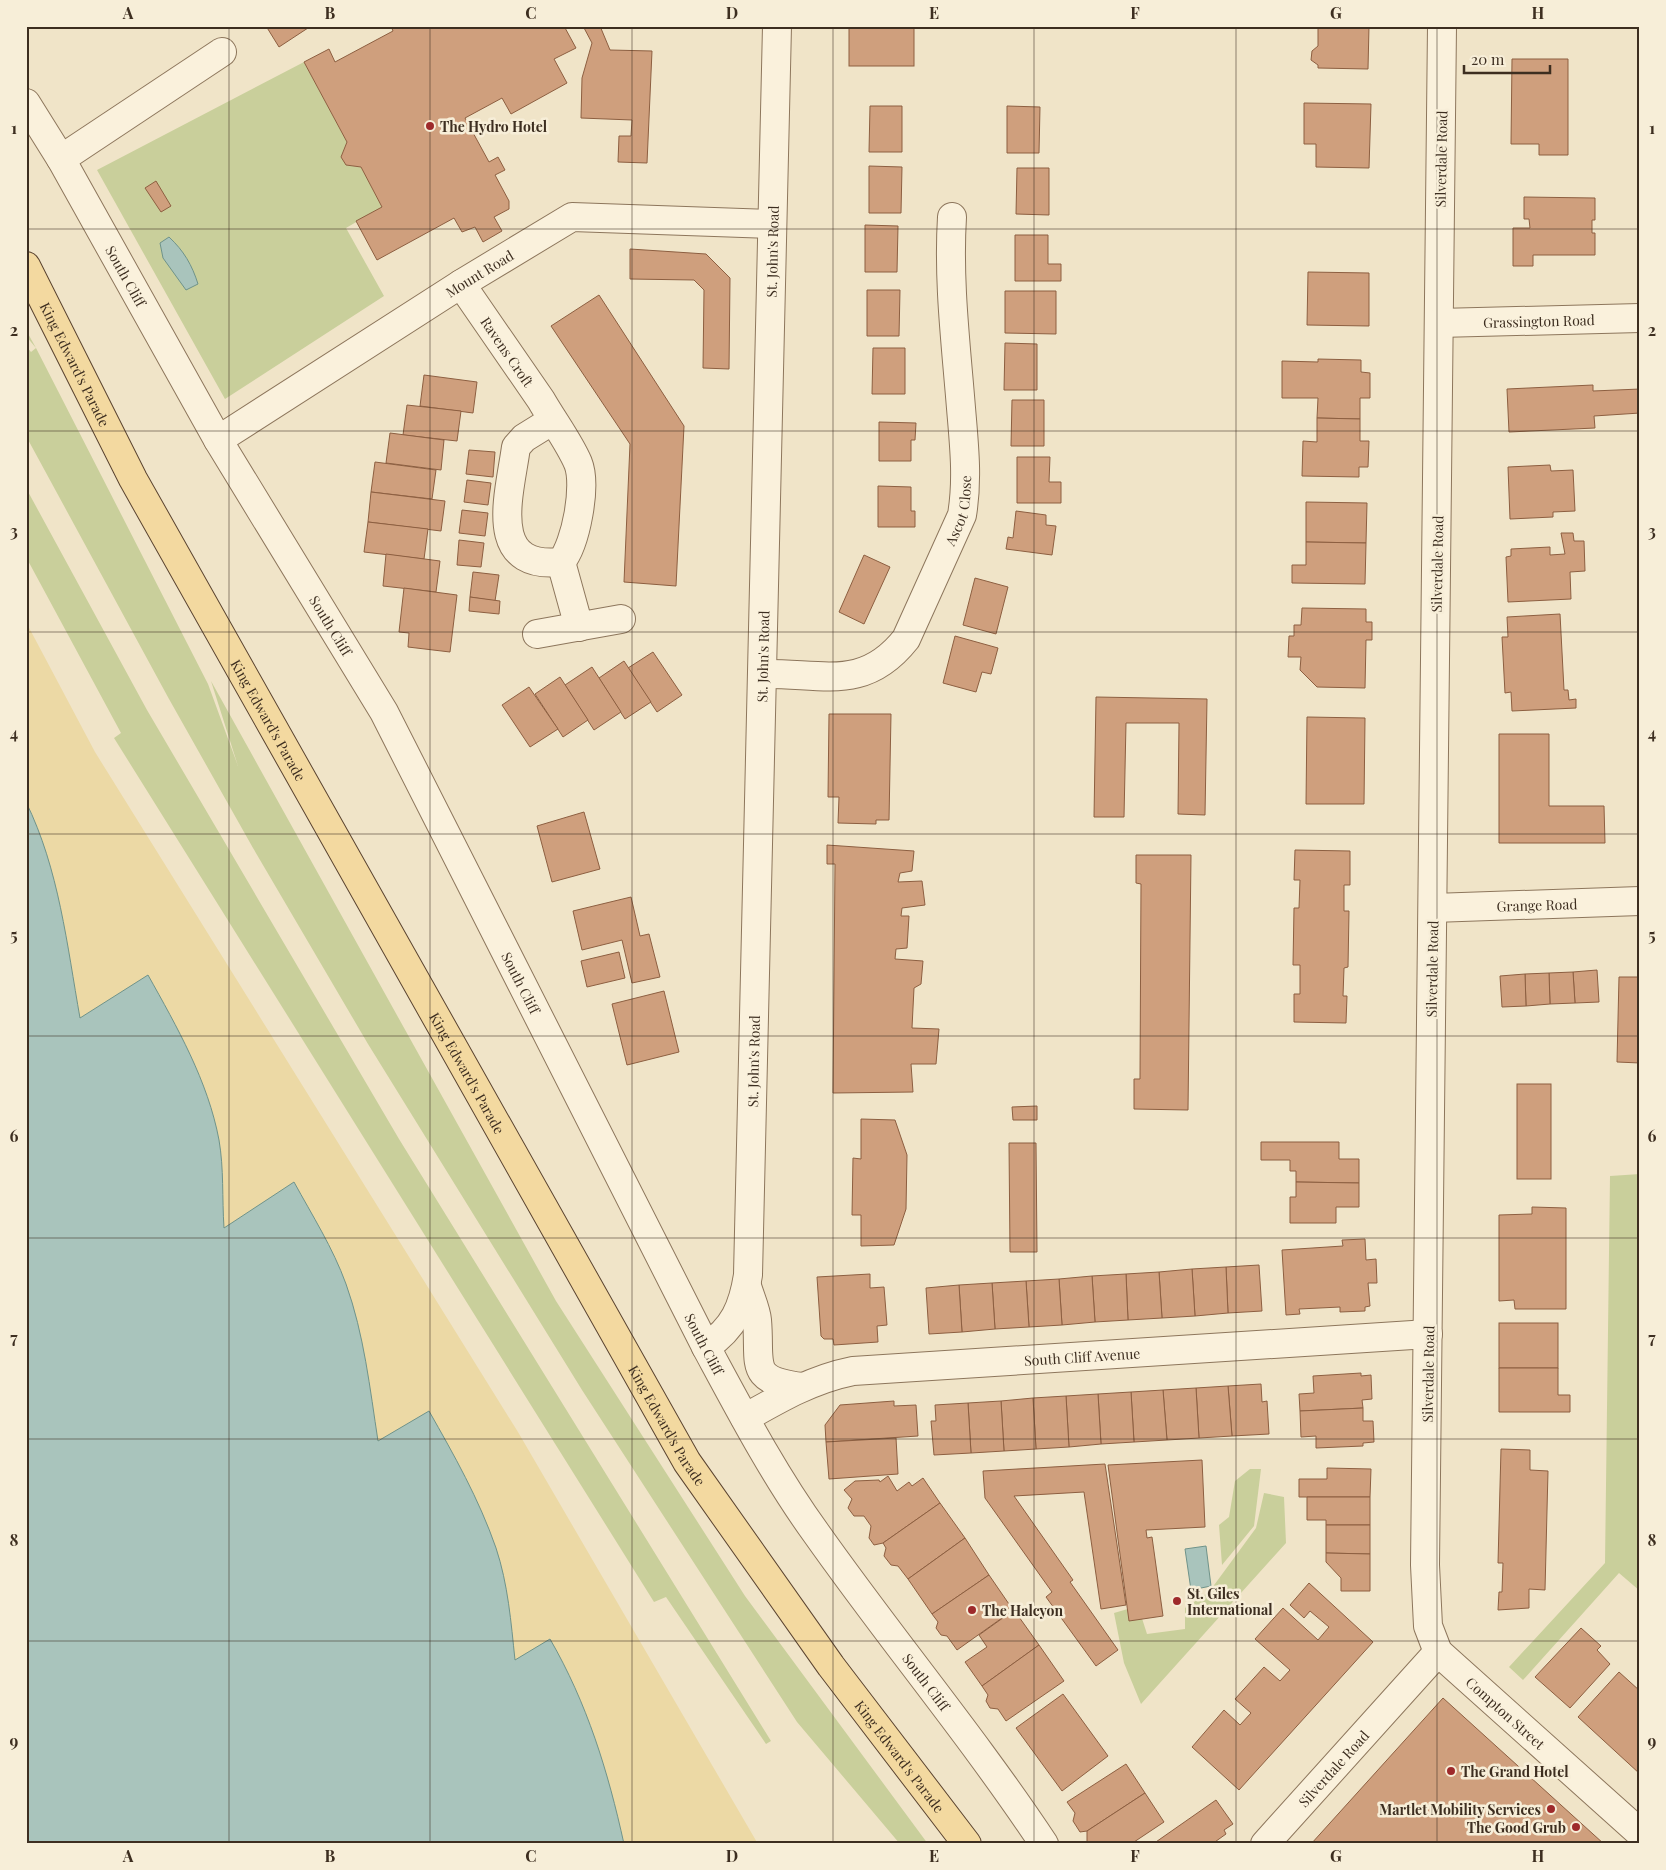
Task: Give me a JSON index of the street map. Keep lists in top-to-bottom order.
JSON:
{
  "streets": {
    "main road": ["King Edward's Parade"],
    "street": [
      "Silverdale Road",
      "St. John's Road",
      "Mount Road",
      "South Cliff",
      "Grassington Road",
      "Ravens Croft",
      "Ascot Close",
      "Grange Road",
      "South Cliff Avenue",
      "Compton Street"
    ]
  },
  "crossings": [
    ["Silverdale Road", "Grassington Road"],
    ["Silverdale Road", "Grange Road"],
    ["Silverdale Road", "South Cliff Avenue"],
    ["Silverdale Road", "Compton Street"],
    ["St. John's Road", "Mount Road"],
    ["St. John's Road", "South Cliff"],
    ["St. John's Road", "Ascot Close"],
    ["St. John's Road", "South Cliff Avenue"],
    ["Mount Road", "South Cliff"],
    ["Mount Road", "Ravens Croft"],
    ["South Cliff", "South Cliff Avenue"]
  ],
  "places": [
    "The Hydro Hotel",
    "St. Giles International",
    "The Halcyon",
    "The Grand Hotel",
    "Martlet Mobility Services",
    "The Good Grub"
  ],
  "scale_bar": "20 m",
  "grid": {
    "columns": [
      "A",
      "B",
      "C",
      "D",
      "E",
      "F",
      "G",
      "H"
    ],
    "rows": [
      "1",
      "2",
      "3",
      "4",
      "5",
      "6",
      "7",
      "8",
      "9"
    ]
  }
}
